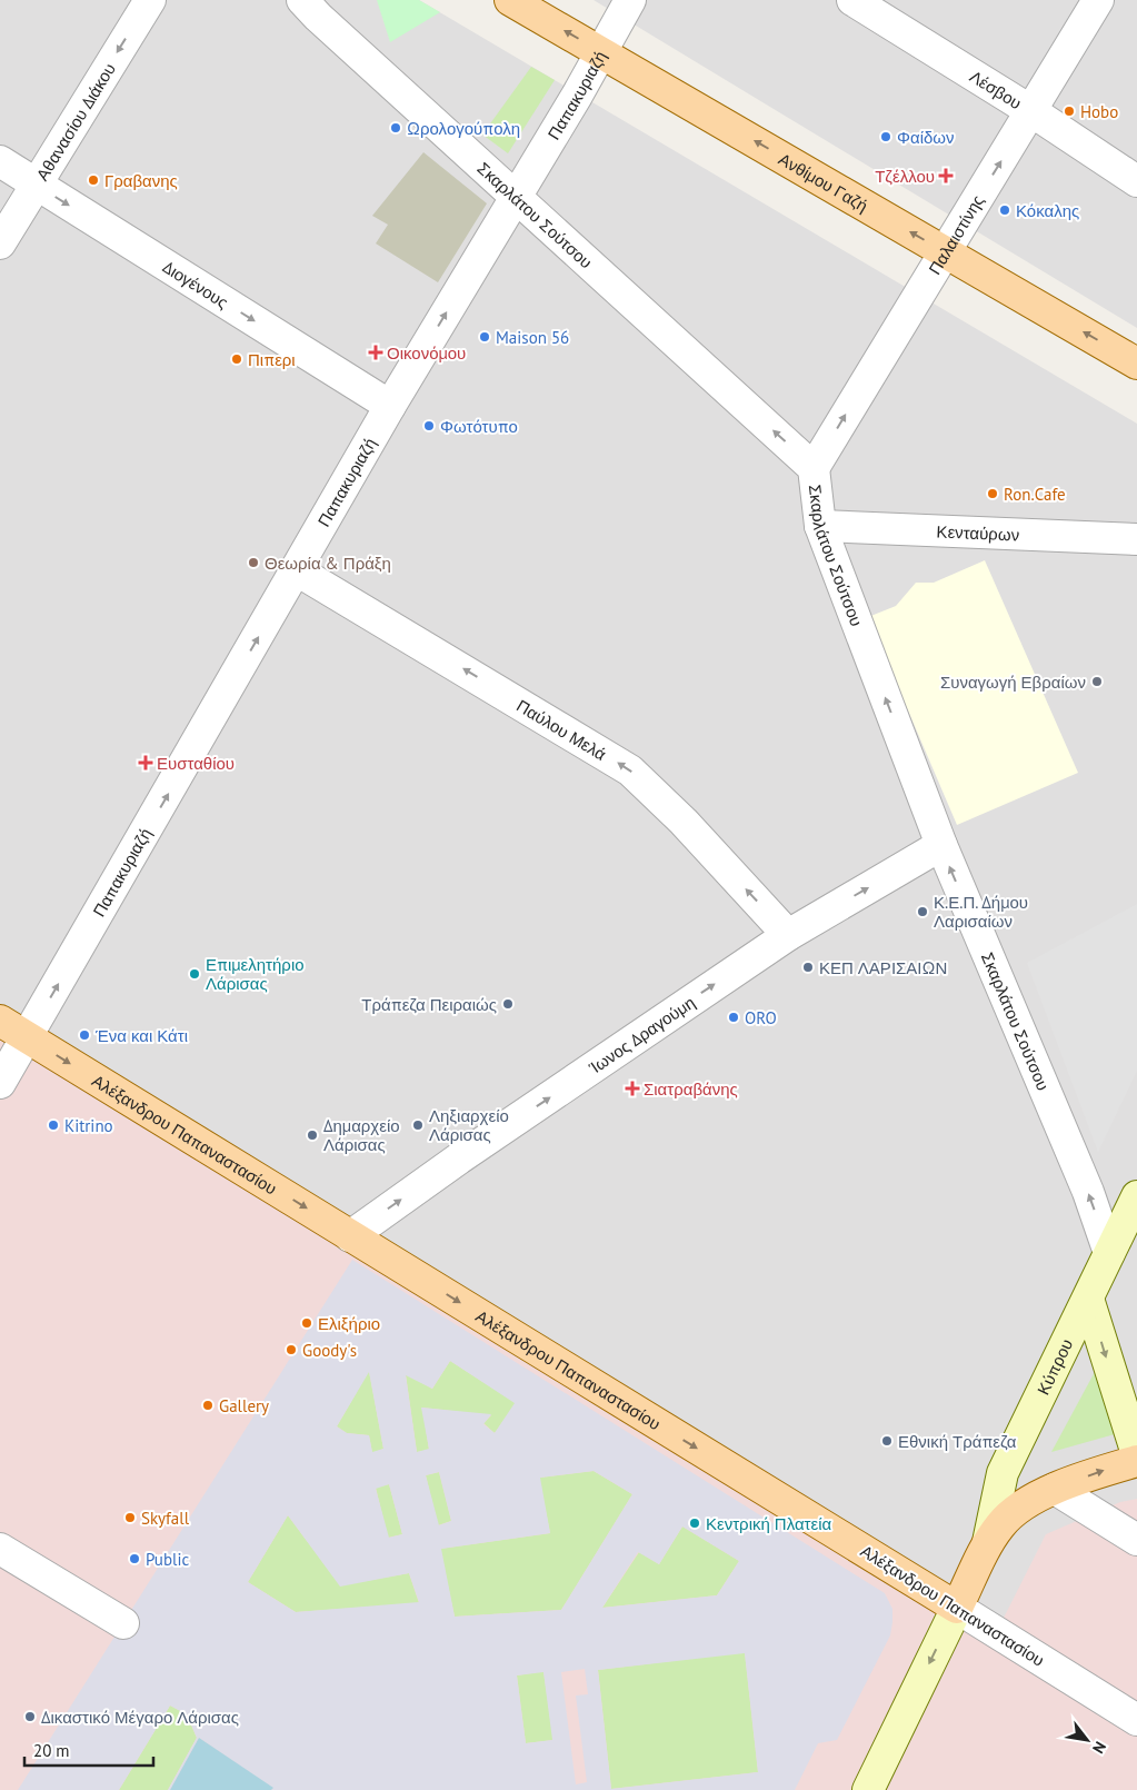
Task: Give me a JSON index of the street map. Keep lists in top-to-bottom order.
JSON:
{
  "streets": {
    "main road": ["Ανθίμου Γαζή", "Αλέξανδρου Παπαναστασίου", "Κύπρου"],
    "street": [
      "Λέσβου",
      "Παπακυριαζή",
      "Αθανασίου Διάκου",
      "Σκαρλάτου Σούτσου",
      "Παλαιστίνης",
      "Διογένους",
      "Κενταύρων",
      "Παύλου Μελά",
      "Ίωνος Δραγούμη"
    ]
  },
  "crossings": [
    ["Λέσβου", "Παλαιστίνης"],
    ["Παπακυριαζή", "Ανθίμου Γαζή"],
    ["Παπακυριαζή", "Σκαρλάτου Σούτσου"],
    ["Παπακυριαζή", "Διογένους"],
    ["Παπακυριαζή", "Παύλου Μελά"],
    ["Παπακυριαζή", "Αλέξανδρου Παπαναστασίου"],
    ["Αθανασίου Διάκου", "Διογένους"],
    ["Ανθίμου Γαζή", "Παλαιστίνης"],
    ["Σκαρλάτου Σούτσου", "Παλαιστίνης"],
    ["Σκαρλάτου Σούτσου", "Κενταύρων"],
    ["Σκαρλάτου Σούτσου", "Ίωνος Δραγούμη"],
    ["Σκαρλάτου Σούτσου", "Κύπρου"],
    ["Παύλου Μελά", "Ίωνος Δραγούμη"],
    ["Ίωνος Δραγούμη", "Αλέξανδρου Παπαναστασίου"],
    ["Αλέξανδρου Παπαναστασίου", "Κύπρου"]
  ],
  "one_way": [
    "Παπακυριαζή",
    "Αθανασίου Διάκου",
    "Ανθίμου Γαζή",
    "Σκαρλάτου Σούτσου",
    "Παλαιστίνης",
    "Διογένους",
    "Παύλου Μελά",
    "Ίωνος Δραγούμη",
    "Αλέξανδρου Παπαναστασίου"
  ],
  "places": {
    "other": [
      "Hobo",
      "Ωρολογούπολη",
      "Φαίδων",
      "Γραβανης",
      "Κόκαλης",
      "Maison 56",
      "Πιπερι",
      "Φωτότυπο",
      "Ron.Cafe",
      "Θεωρία & Πράξη",
      "Συναγωγή Εβραίων",
      "Κ.Ε.Π. Δήμου Λαρισαίων",
      "ΚΕΠ ΛΑΡΙΣΑΙΩΝ",
      "Επιμελητήριο Λάρισας",
      "Τράπεζα Πειραιώς",
      "ORO",
      "Ένα και Κάτι",
      "Kitrino",
      "Ληξιαρχείο Λάρισας",
      "Δημαρχείο Λάρισας",
      "Ελιξήριο",
      "Goody's",
      "Gallery",
      "Εθνική Τράπεζα",
      "Skyfall",
      "Κεντρική Πλατεία",
      "Public",
      "Δικαστικό Μέγαρο Λάρισας"
    ],
    "health": [
      "Τζέλλου",
      "Οικονόμου",
      "Ευσταθίου",
      "Σιατραβάνης"
    ]
  },
  "scale_bar": "20 m",
  "north": "bottom right"
}
